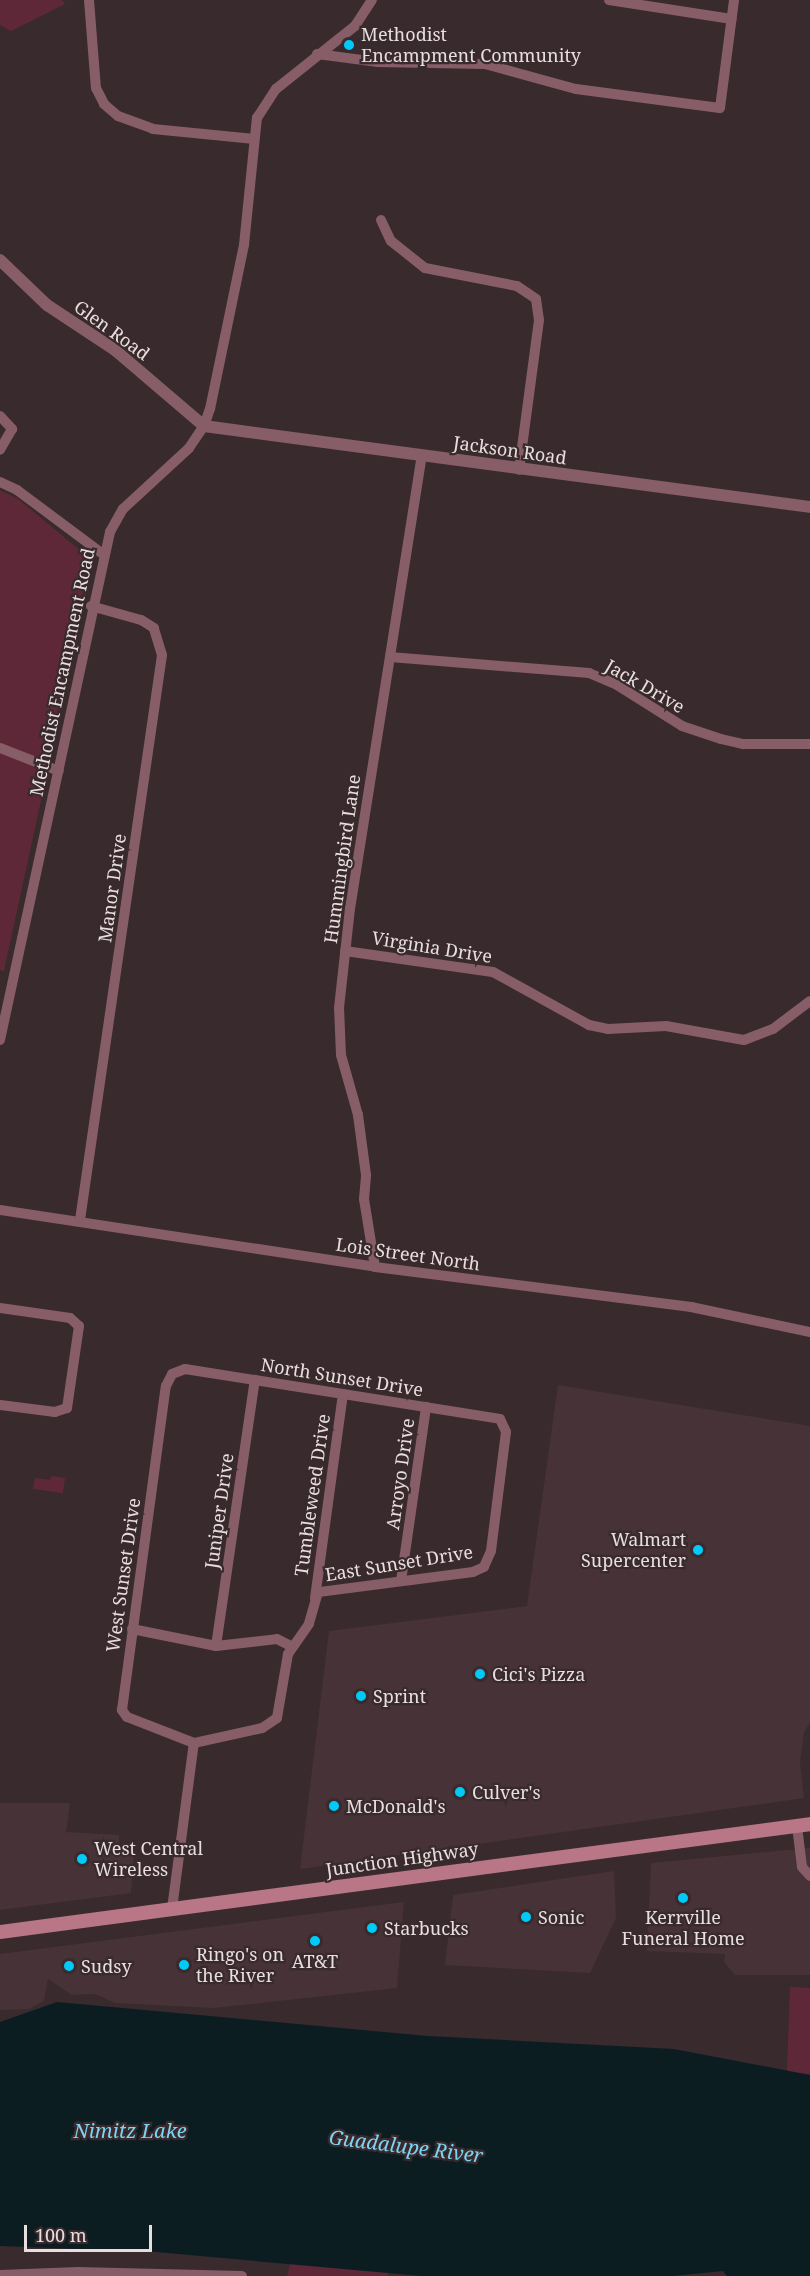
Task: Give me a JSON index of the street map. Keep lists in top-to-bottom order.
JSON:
{
  "streets": {
    "main road": ["Junction Highway"],
    "street": [
      "Glen Road",
      "Jackson Road",
      "Methodist Encampment Road",
      "Jack Drive",
      "Hummingbird Lane",
      "Manor Drive",
      "Virginia Drive",
      "Lois Street North",
      "North Sunset Drive",
      "Arroyo Drive",
      "Tumbleweed Drive",
      "Juniper Drive",
      "East Sunset Drive",
      "West Sunset Drive"
    ]
  },
  "crossings": [
    ["Glen Road", "Jackson Road"],
    ["Glen Road", "Methodist Encampment Road"],
    ["Jackson Road", "Methodist Encampment Road"],
    ["Jackson Road", "Hummingbird Lane"],
    ["Methodist Encampment Road", "Manor Drive"],
    ["Jack Drive", "Hummingbird Lane"],
    ["Hummingbird Lane", "Virginia Drive"],
    ["Hummingbird Lane", "Lois Street North"],
    ["Manor Drive", "Lois Street North"],
    ["North Sunset Drive", "Arroyo Drive"],
    ["North Sunset Drive", "Tumbleweed Drive"],
    ["North Sunset Drive", "Juniper Drive"],
    ["North Sunset Drive", "East Sunset Drive"],
    ["North Sunset Drive", "West Sunset Drive"],
    ["Arroyo Drive", "East Sunset Drive"],
    ["Tumbleweed Drive", "East Sunset Drive"],
    ["East Sunset Drive", "West Sunset Drive"]
  ],
  "water": ["Nimitz Lake", "Guadalupe River"],
  "places": [
    "Methodist Encampment Community",
    "Walmart Supercenter",
    "Cici's Pizza",
    "Sprint",
    "Culver's",
    "McDonald's",
    "West Central Wireless",
    "Kerrville Funeral Home",
    "Sonic",
    "Starbucks",
    "AT&T",
    "Ringo's on the River",
    "Sudsy"
  ],
  "scale_bar": "100 m"
}
